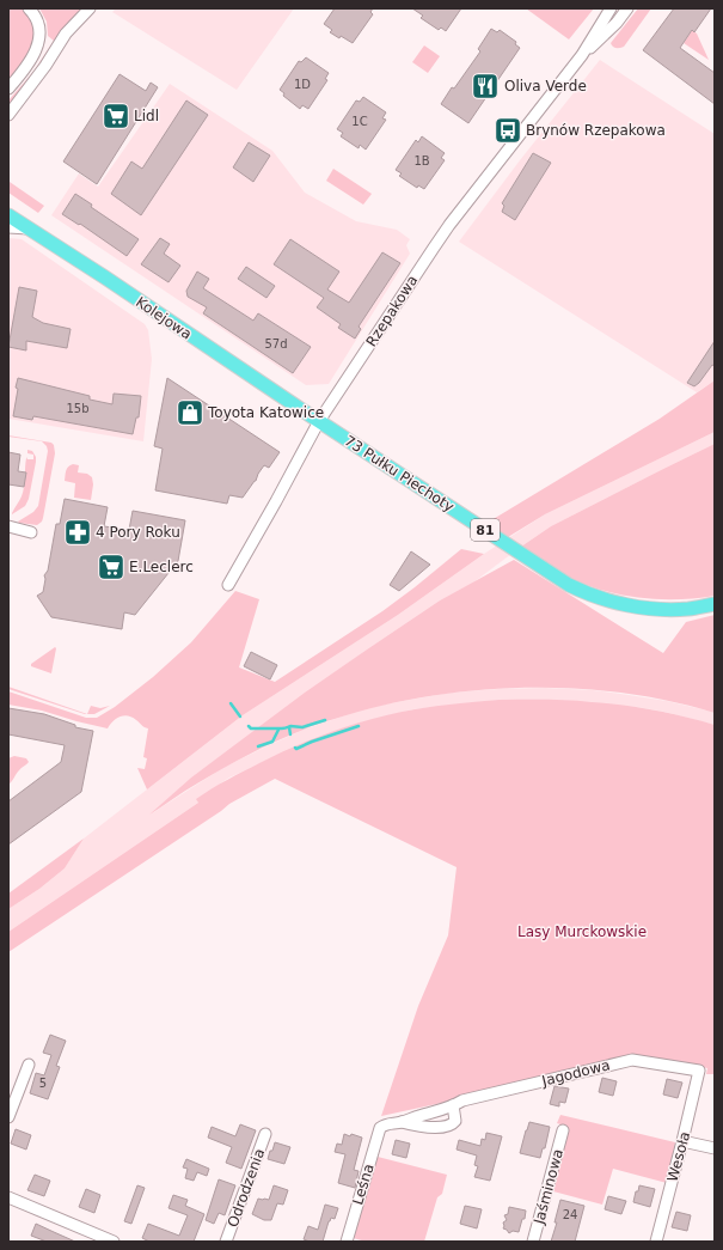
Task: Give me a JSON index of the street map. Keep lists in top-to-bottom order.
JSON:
{
  "streets": {
    "main road": ["Kolejowa", "73 Pułku Piechoty", "81"],
    "street": [
      "Rzepakowa",
      "Jagodowa",
      "Wesoła",
      "Leśna",
      "Jaśminowa",
      "Odrodzenia"
    ]
  },
  "crossings": [
    ["Rzepakowa", "Kolejowa"],
    ["Rzepakowa", "73 Pułku Piechoty"],
    ["Kolejowa", "73 Pułku Piechoty"],
    ["Jagodowa", "Wesoła"],
    ["Jagodowa", "Leśna"]
  ],
  "parks": ["Lasy Murckowskie"],
  "places": {
    "restaurant": ["Oliva Verde"],
    "supermarket": ["Lidl", "E.Leclerc"],
    "bus stop": ["Brynów Rzepakowa"],
    "shop": ["Toyota Katowice"],
    "pharmacy": ["4 Pory Roku"]
  },
  "house_numbers": [
    "1D",
    "1C",
    "1B",
    "57d",
    "15b",
    "5",
    "24"
  ]
}
